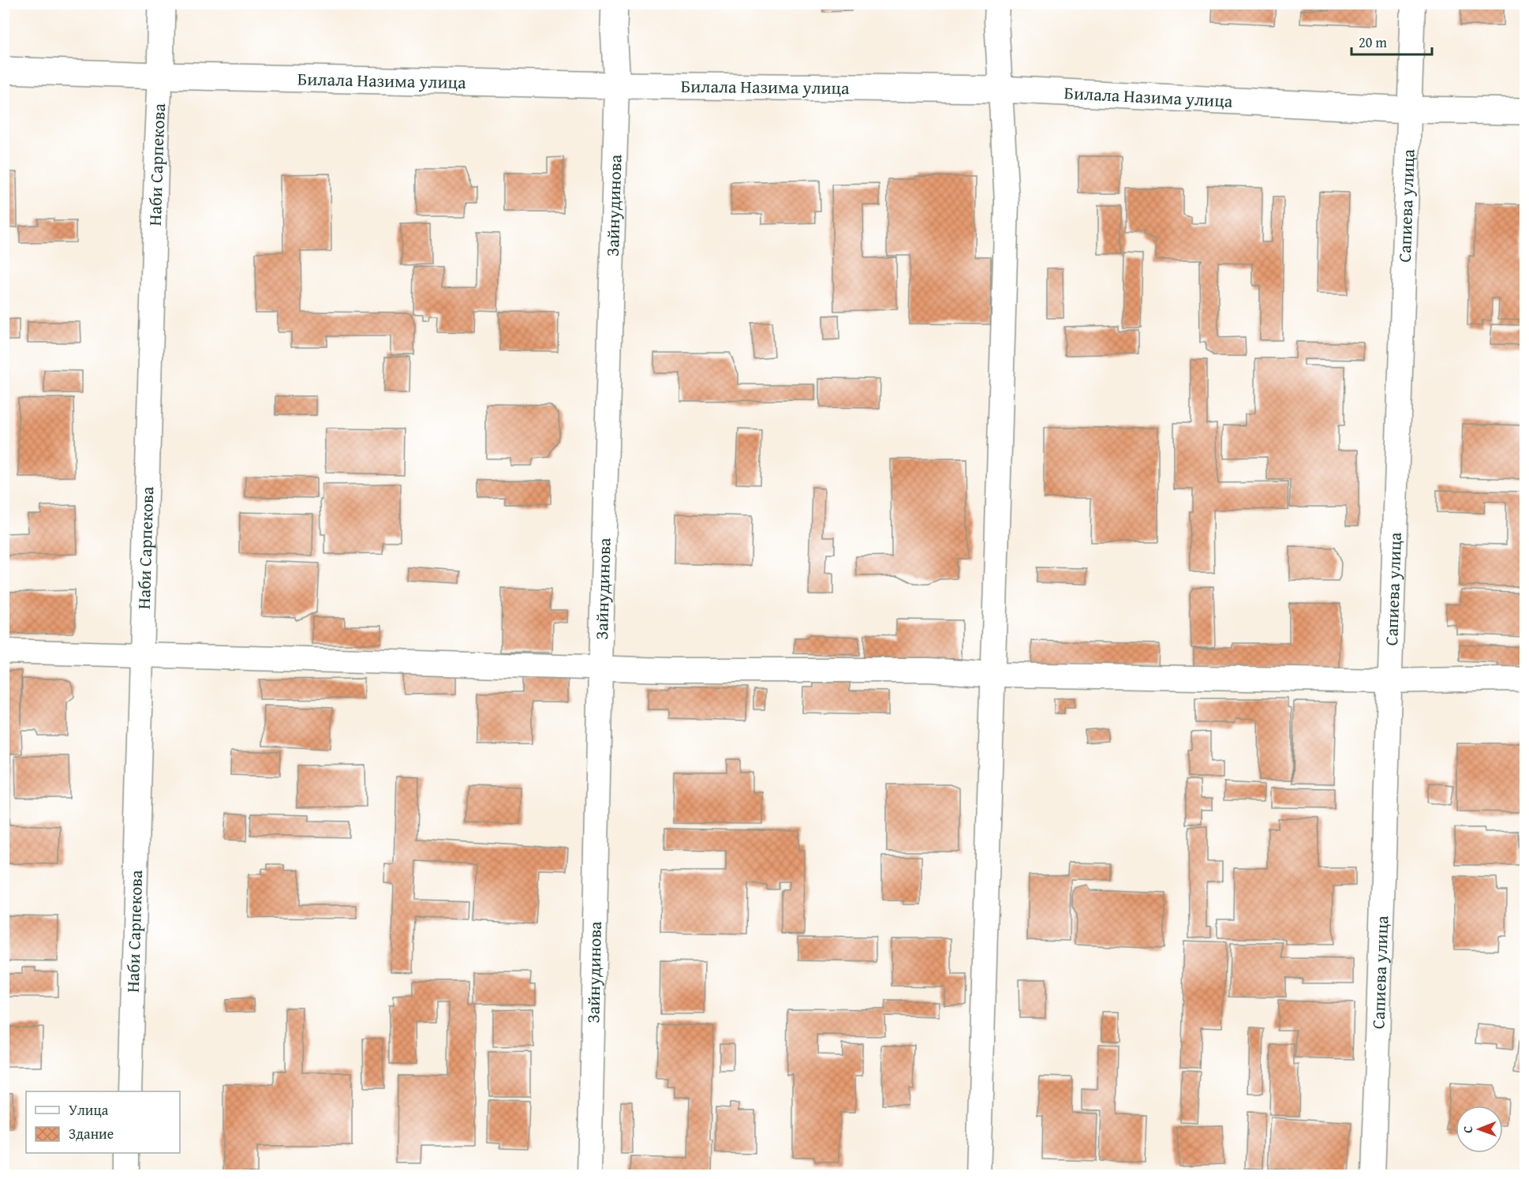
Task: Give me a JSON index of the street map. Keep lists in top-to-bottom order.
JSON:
{
  "streets": {
    "street": [
      "Билала Назима улица",
      "Наби Сарпекова",
      "Зайнудинова",
      "Сапиева улица"
    ]
  },
  "crossings": [
    ["Билала Назима улица", "Наби Сарпекова"],
    ["Билала Назима улица", "Зайнудинова"],
    ["Билала Назима улица", "Сапиева улица"]
  ],
  "legend": ["Улица", "Здание"],
  "scale_bar": "20 m",
  "north": "left"
}
